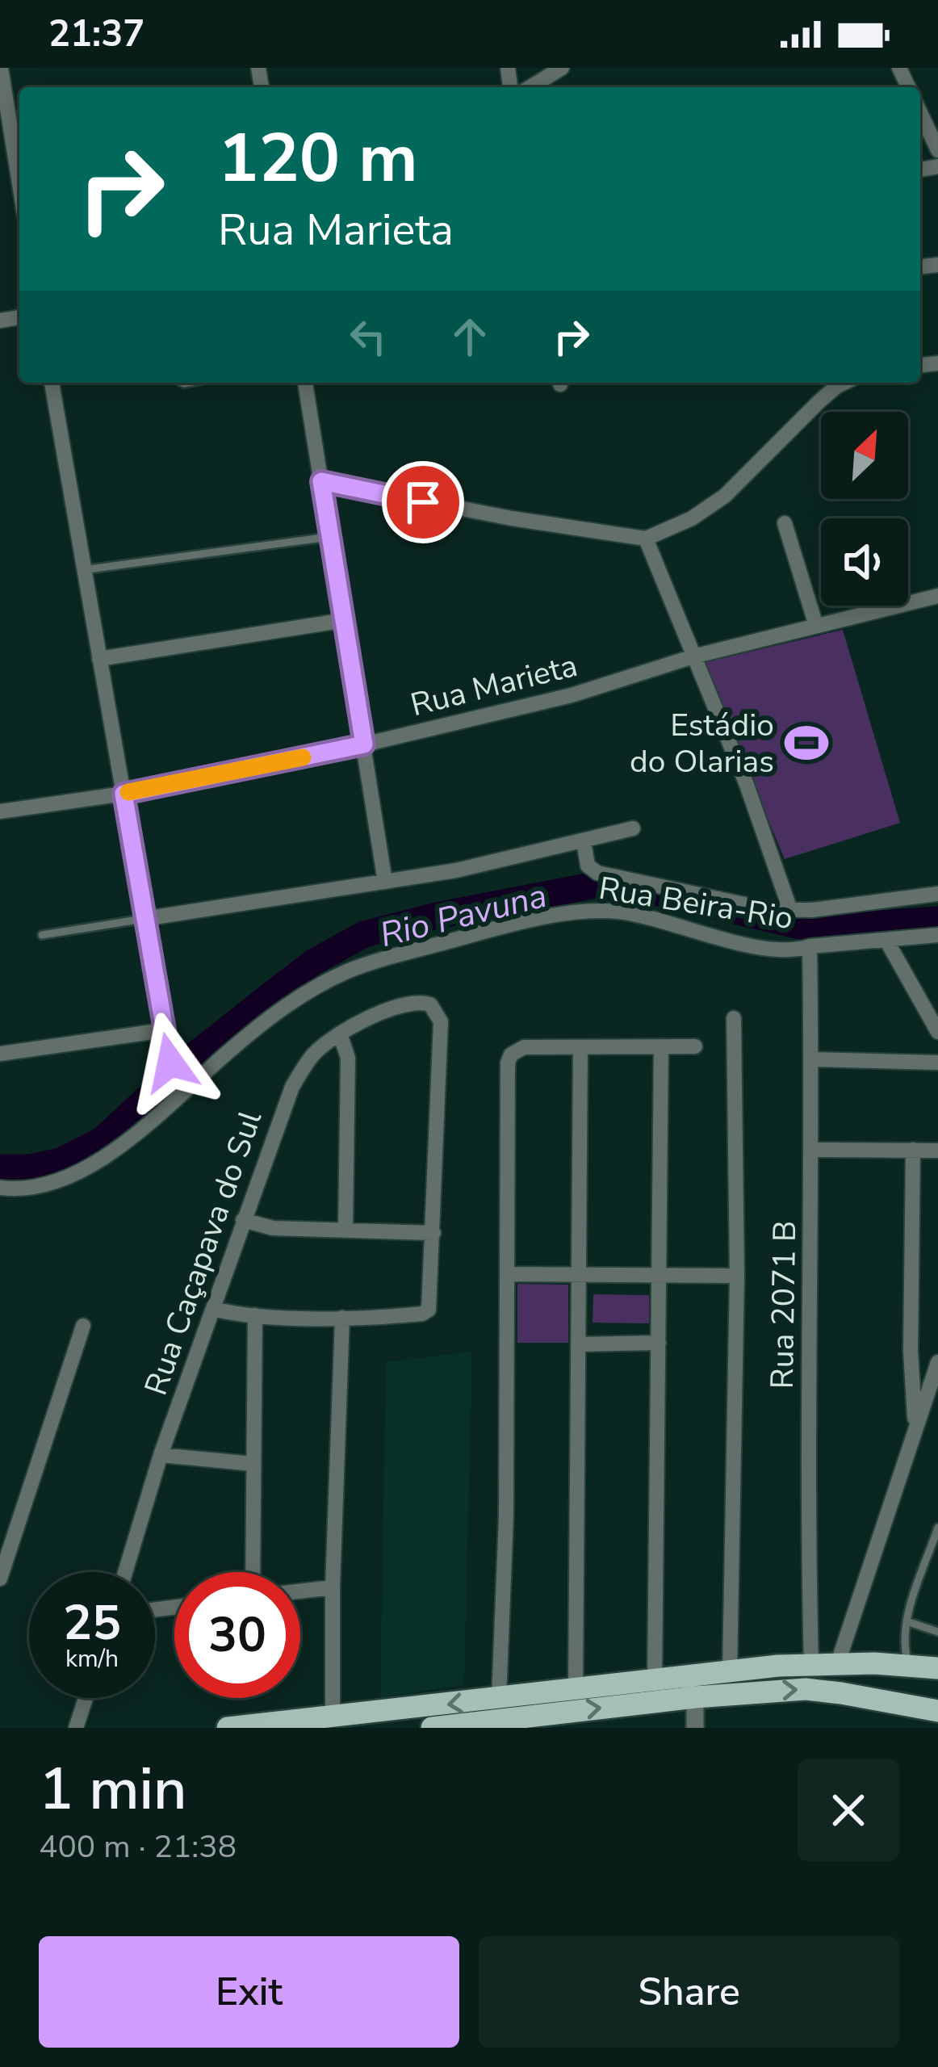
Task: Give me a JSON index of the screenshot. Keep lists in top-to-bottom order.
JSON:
{
  "streets": {
    "street": [
      "Rua Marieta",
      "Rua Beira-Rio",
      "Rua Caçapava do Sul",
      "Rua 2071 B"
    ]
  },
  "crossings": [
    ["Rua Beira-Rio", "Rua 2071 B"]
  ],
  "water": ["Rio Pavuna"],
  "places": {
    "sports": ["Estádio do Olarias"]
  },
  "north": "top right",
  "page": {
    "status": "21:37",
    "turn": ["120 m", "Rua Marieta"],
    "speed": "25 km/h",
    "limit": "30",
    "heading": ["1 min", "400 m · 21:38"],
    "buttons": ["Exit", "Share"]
  }
}
